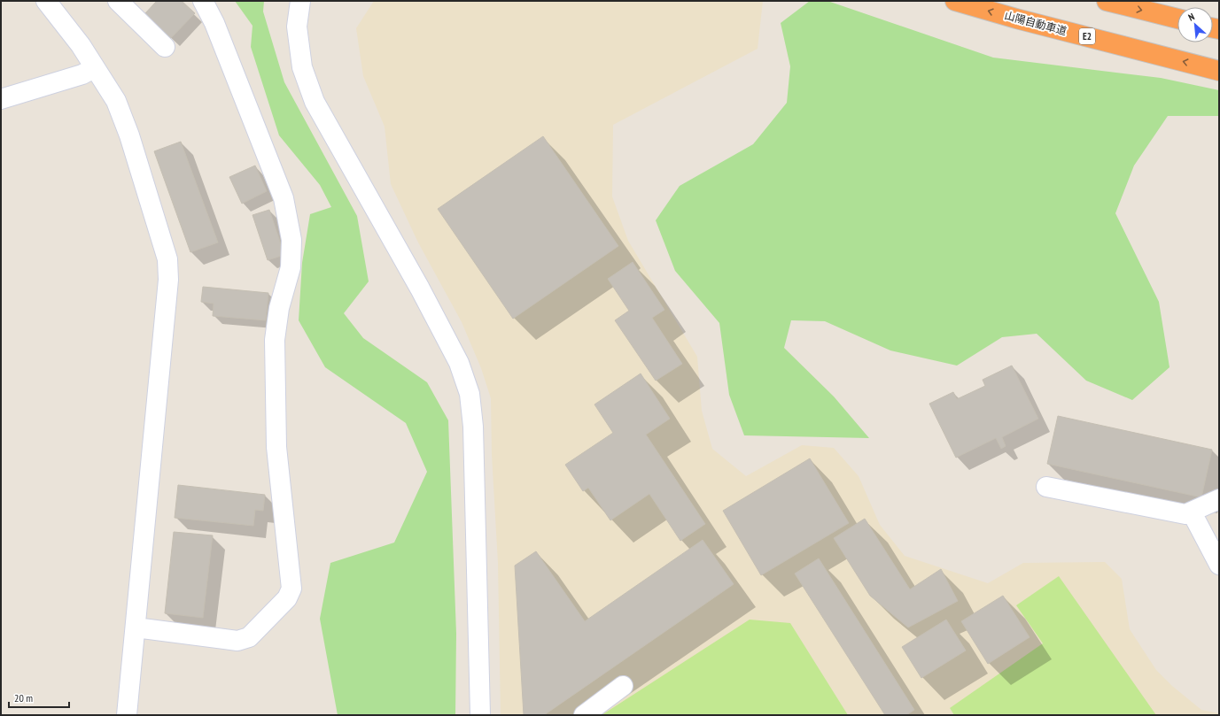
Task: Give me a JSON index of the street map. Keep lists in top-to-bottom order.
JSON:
{
  "streets": {
    "highway": ["山陽自動車道", "E2"]
  },
  "one_way": ["山陽自動車道"],
  "scale_bar": "20 m",
  "north": "top left"
}
